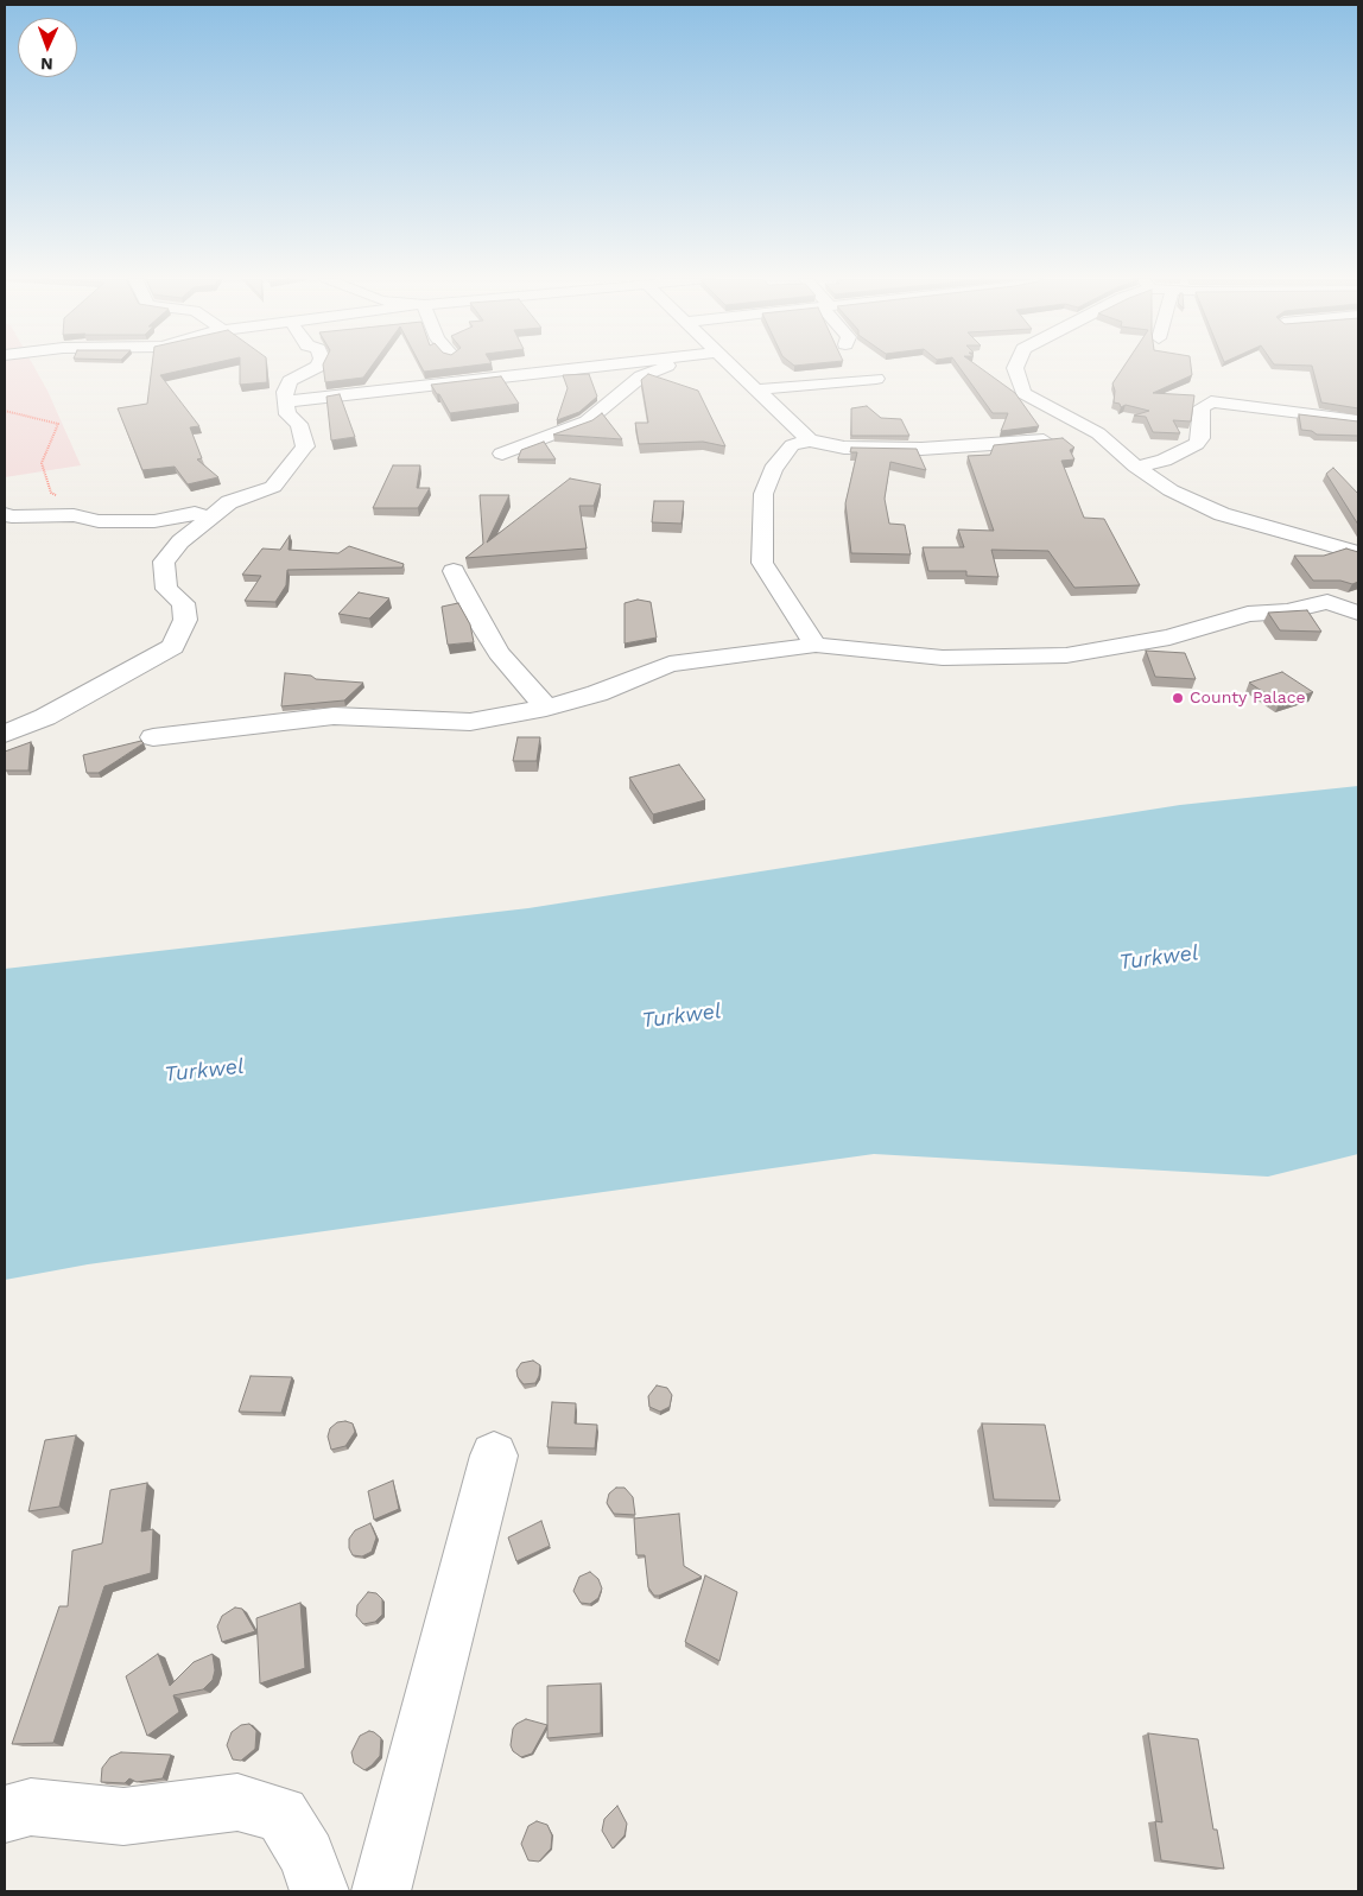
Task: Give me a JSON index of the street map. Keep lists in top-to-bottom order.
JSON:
{
  "water": ["Turkwel"],
  "places": ["County Palace"],
  "north": "bottom"
}
